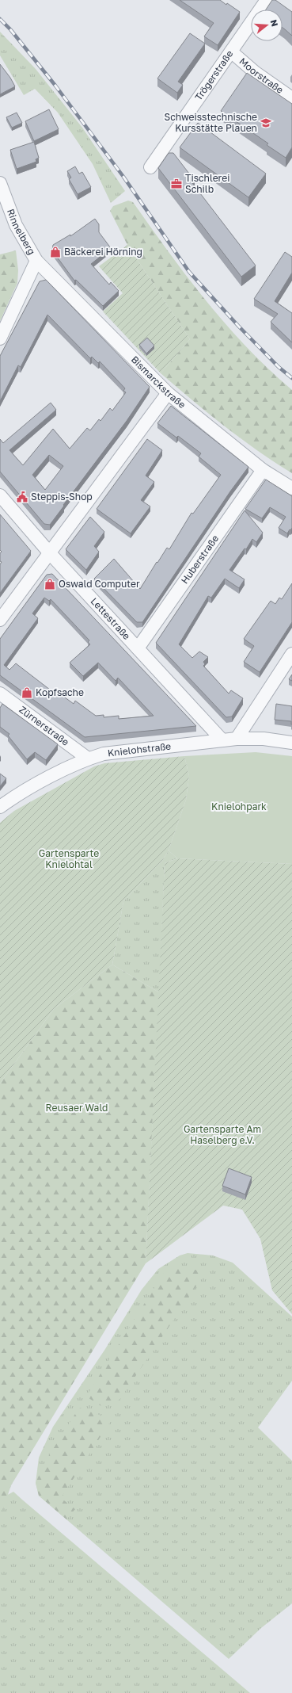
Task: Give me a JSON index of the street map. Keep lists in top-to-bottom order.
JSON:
{
  "streets": {
    "street": [
      "Moorstraße",
      "Trögerstraße",
      "Rinnelberg",
      "Bismarckstraße",
      "Huberstraße",
      "Lettestraße",
      "Zürnerstraße",
      "Knielohstraße"
    ]
  },
  "crossings": [
    ["Moorstraße", "Trögerstraße"],
    ["Rinnelberg", "Bismarckstraße"],
    ["Bismarckstraße", "Huberstraße"],
    ["Huberstraße", "Lettestraße"],
    ["Lettestraße", "Knielohstraße"],
    ["Zürnerstraße", "Knielohstraße"]
  ],
  "parks": [
    "Knielohpark",
    "Gartensparte Knielohtal",
    "Reusaer Wald",
    "Gartensparte Am Haselberg e.V."
  ],
  "places": {
    "school or university": ["Schweisstechnische Kursstätte Plauen"],
    "office": ["Tischlerei Schilb"],
    "shop": ["Bäckerei Hörning", "Oswald Computer", "Kopfsache"],
    "public building": ["Steppis-Shop"]
  },
  "north": "right"
}
